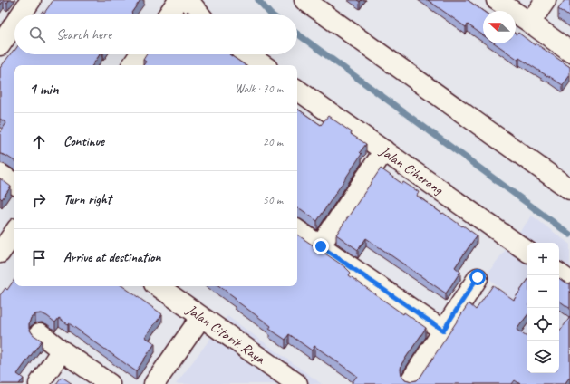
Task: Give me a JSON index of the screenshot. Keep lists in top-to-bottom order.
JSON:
{
  "streets": {
    "street": ["Jalan Ciherang", "Jalan Citarik Raya"]
  },
  "north": "left",
  "page": {
    "search": "Search here",
    "heading": ["1 min", "Walk · 70 m"],
    "list": [
      ["Continue", "20 m"],
      ["Turn right", "50 m"],
      "Arrive at destination"
    ],
    "map_buttons": ["+", "−"]
  }
}
